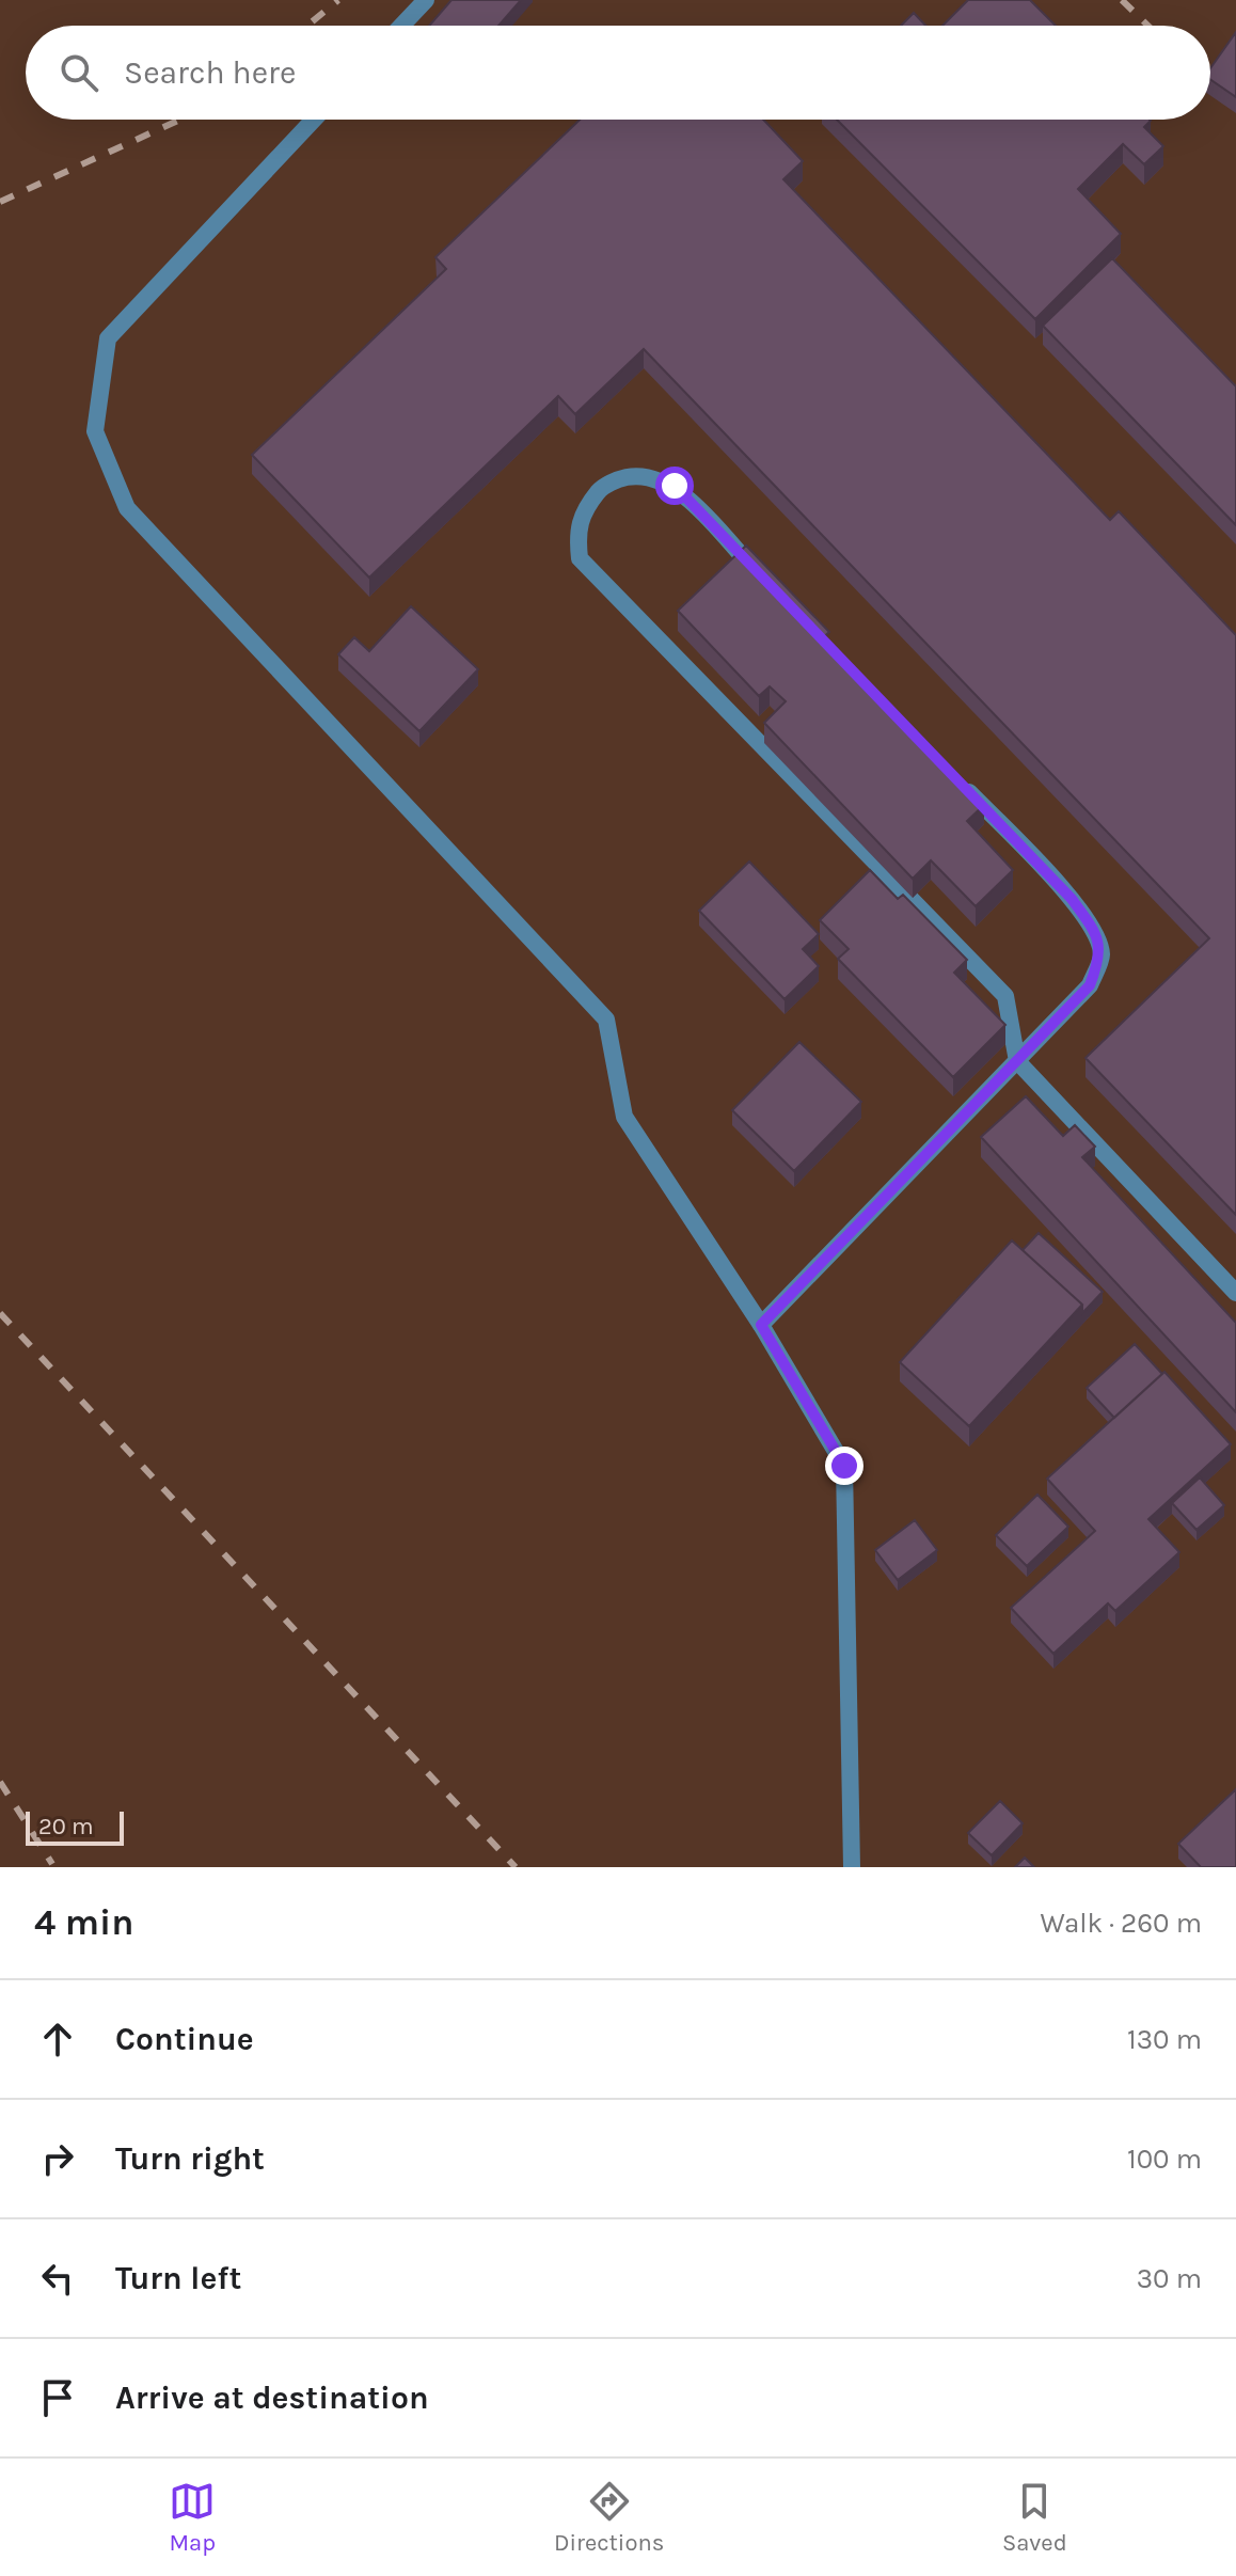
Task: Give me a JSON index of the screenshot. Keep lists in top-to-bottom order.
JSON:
{
  "scale_bar": "20 m",
  "page": {
    "search": "Search here",
    "scale": "20 m",
    "heading": ["4 min", "Walk · 260 m"],
    "list": [
      ["Continue", "130 m"],
      ["Turn right", "100 m"],
      ["Turn left", "30 m"],
      "Arrive at destination"
    ],
    "nav": ["Map", "Directions", "Saved"]
  }
}
